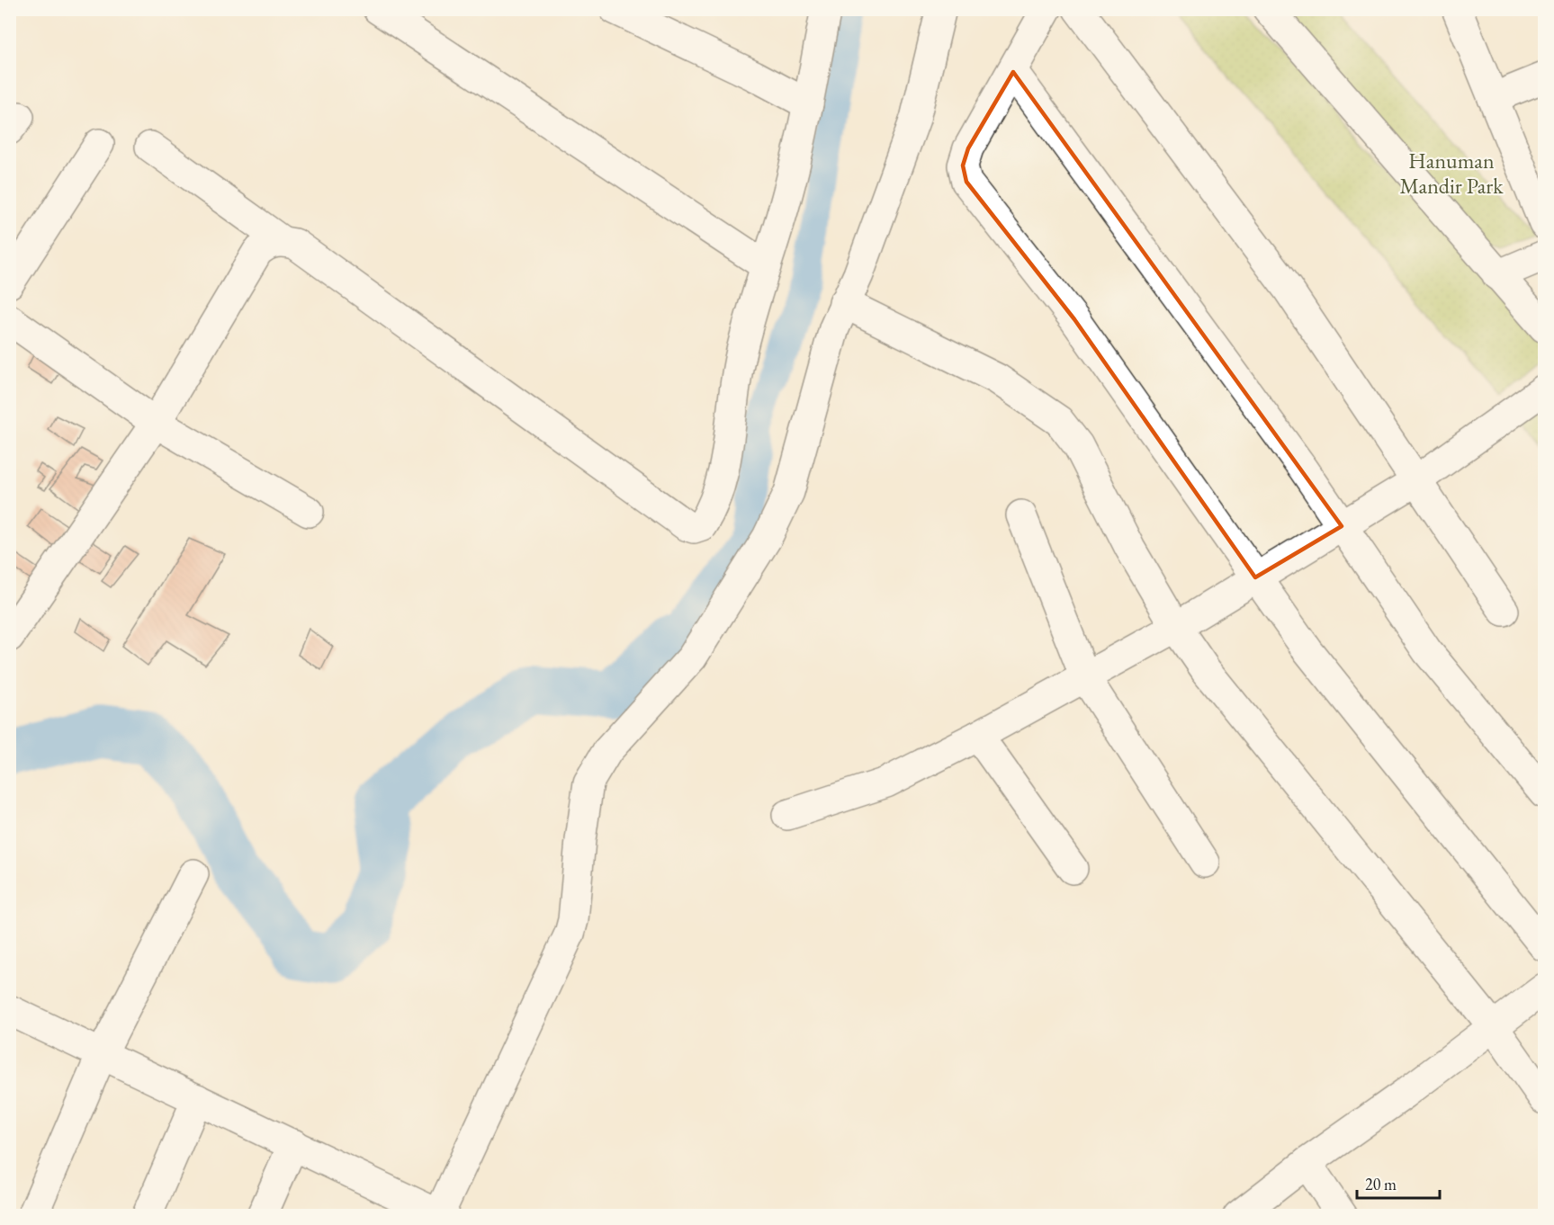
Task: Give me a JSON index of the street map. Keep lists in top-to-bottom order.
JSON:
{
  "parks": ["Hanuman Mandir Park"],
  "scale_bar": "20 m"
}
